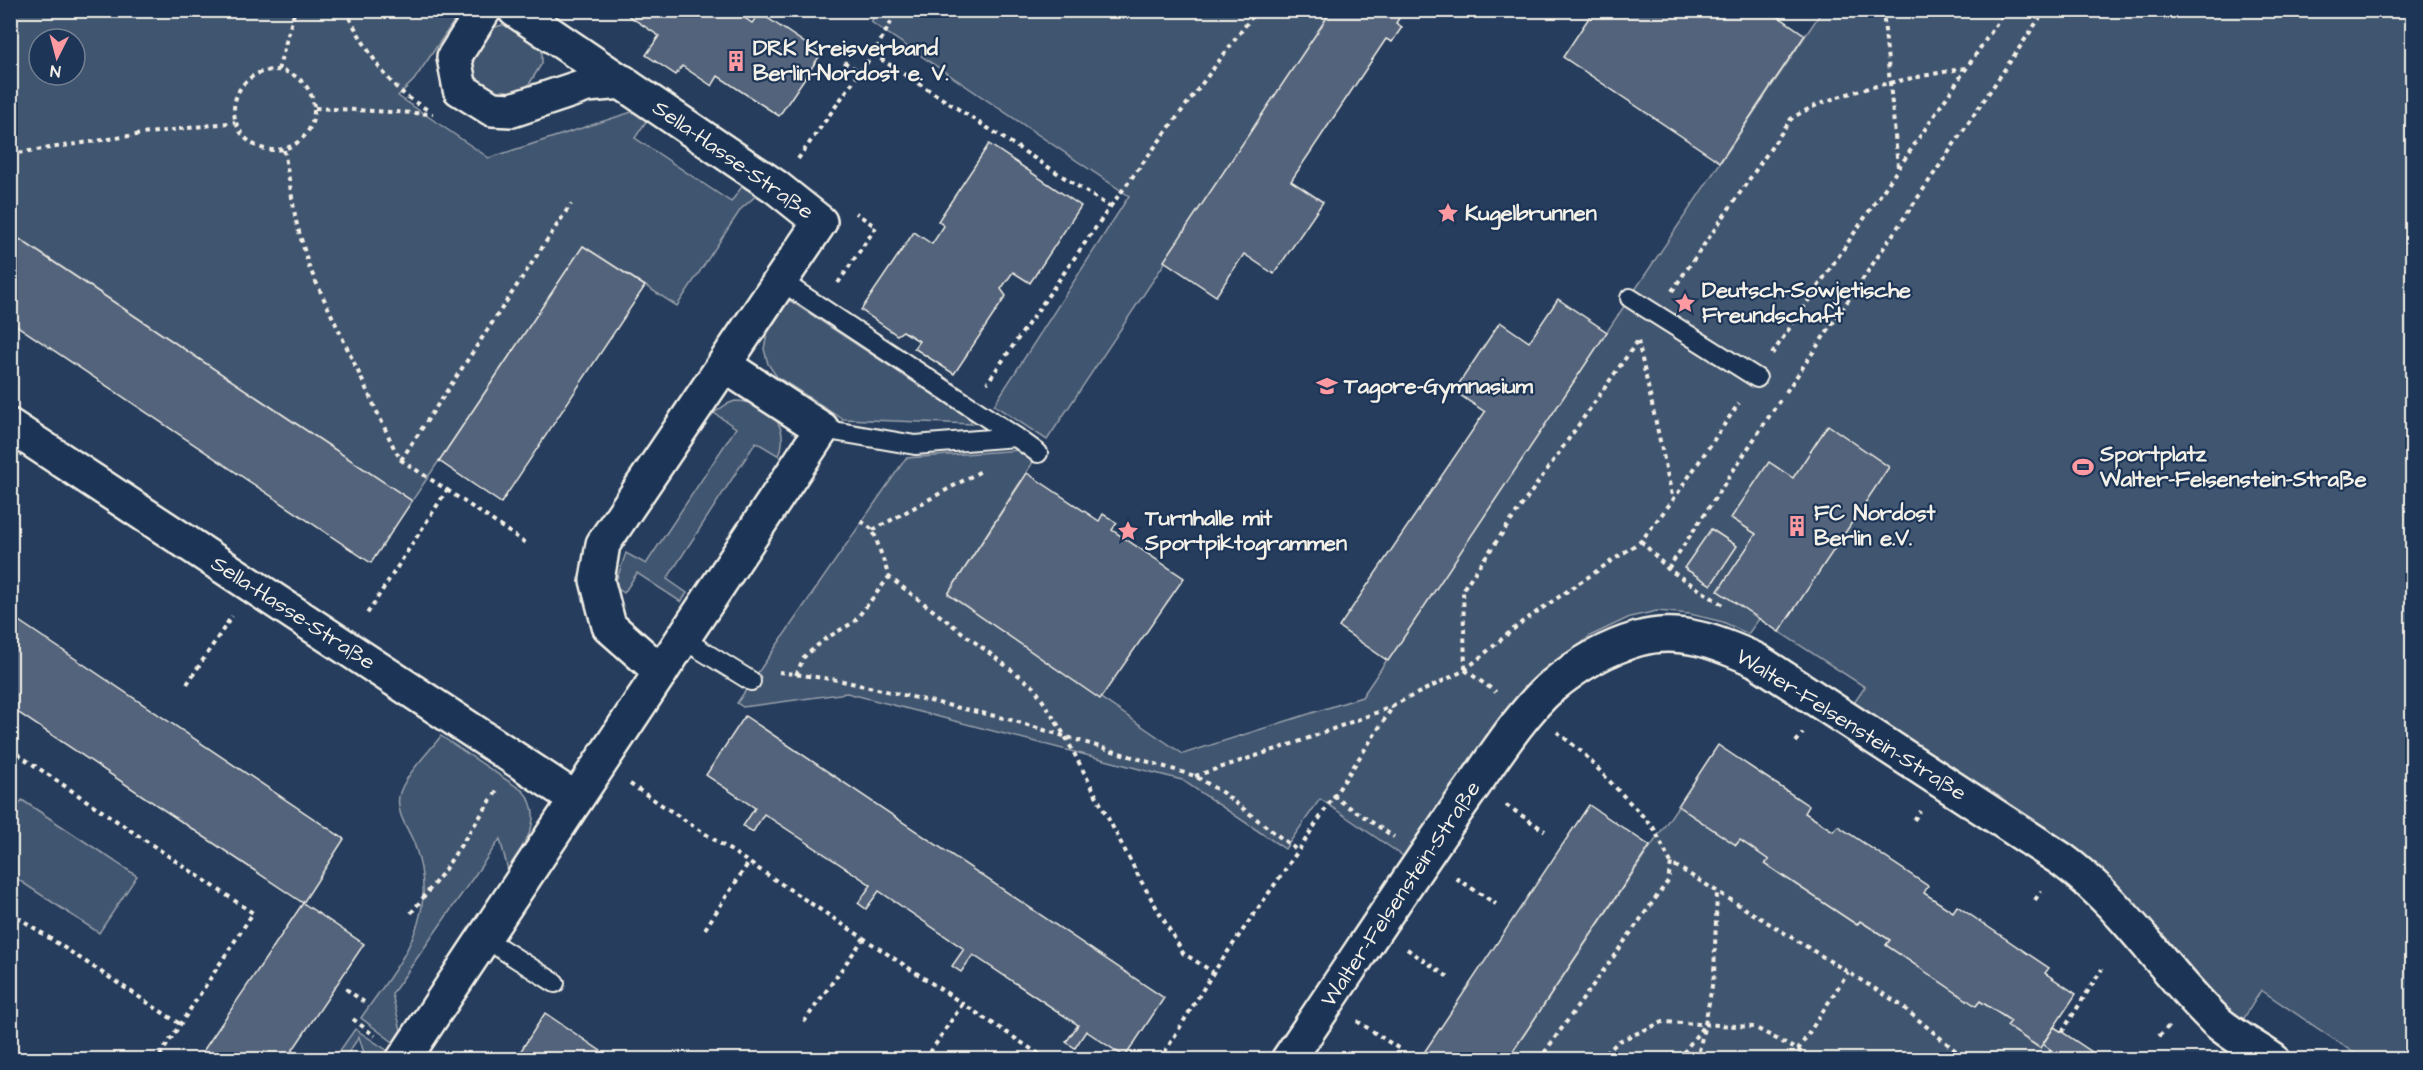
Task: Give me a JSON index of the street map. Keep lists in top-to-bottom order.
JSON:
{
  "streets": {
    "street": ["Sella-Hasse-Straße", "Walter-Felsenstein-Straße"]
  },
  "places": {
    "building": ["DRK Kreisverband Berlin-Nordost e. V.", "FC Nordost Berlin e.V."],
    "place": ["Kugelbrunnen", "Deutsch-Sowjetische Freundschaft", "Turnhalle mit Sportpiktogrammen"],
    "school or university": ["Tagore-Gymnasium"],
    "sports": ["Sportplatz Walter-Felsenstein-Straße"]
  },
  "north": "bottom"
}
